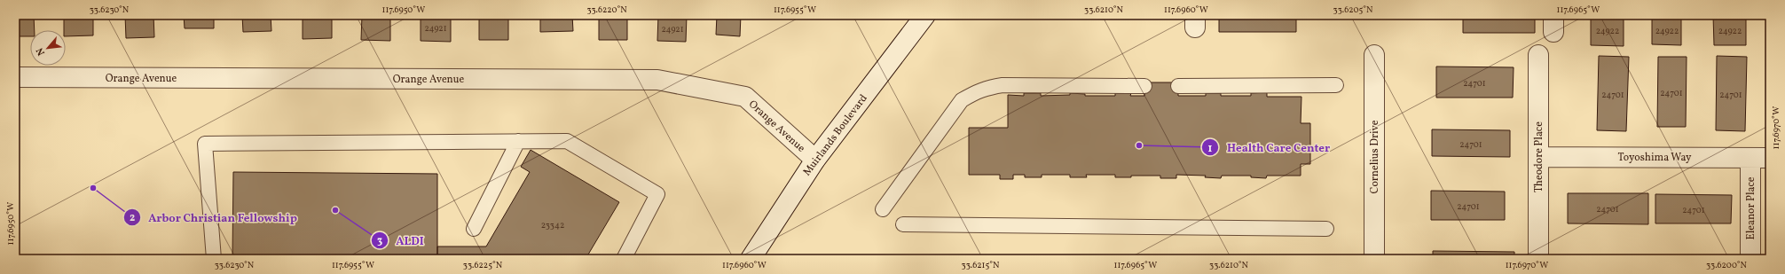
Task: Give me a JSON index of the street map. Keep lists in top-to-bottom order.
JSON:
{
  "streets": {
    "street": [
      "Orange Avenue",
      "Muirlands Boulevard",
      "Cornelius Drive",
      "Theodore Place",
      "Toyoshima Way",
      "Eleanor Place"
    ]
  },
  "crossings": [
    ["Orange Avenue", "Muirlands Boulevard"],
    ["Theodore Place", "Toyoshima Way"],
    ["Toyoshima Way", "Eleanor Place"]
  ],
  "places": ["Health Care Center", "Arbor Christian Fellowship", "ALDI"],
  "house_numbers": [
    "24921",
    "24921",
    "24922",
    "24922",
    "24922",
    "24701",
    "24701",
    "24701",
    "24701",
    "24701",
    "24701",
    "24701",
    "24701",
    "23342"
  ],
  "north": "bottom left",
  "coordinates": [
    "33.6230°N",
    "117.6950°W",
    "33.6220°N",
    "117.6955°W",
    "33.6210°N",
    "117.6960°W",
    "33.6205°N",
    "117.6965°W",
    "117.6970°W",
    "33.6225°N",
    "33.6215°N",
    "33.6200°N"
  ]
}
